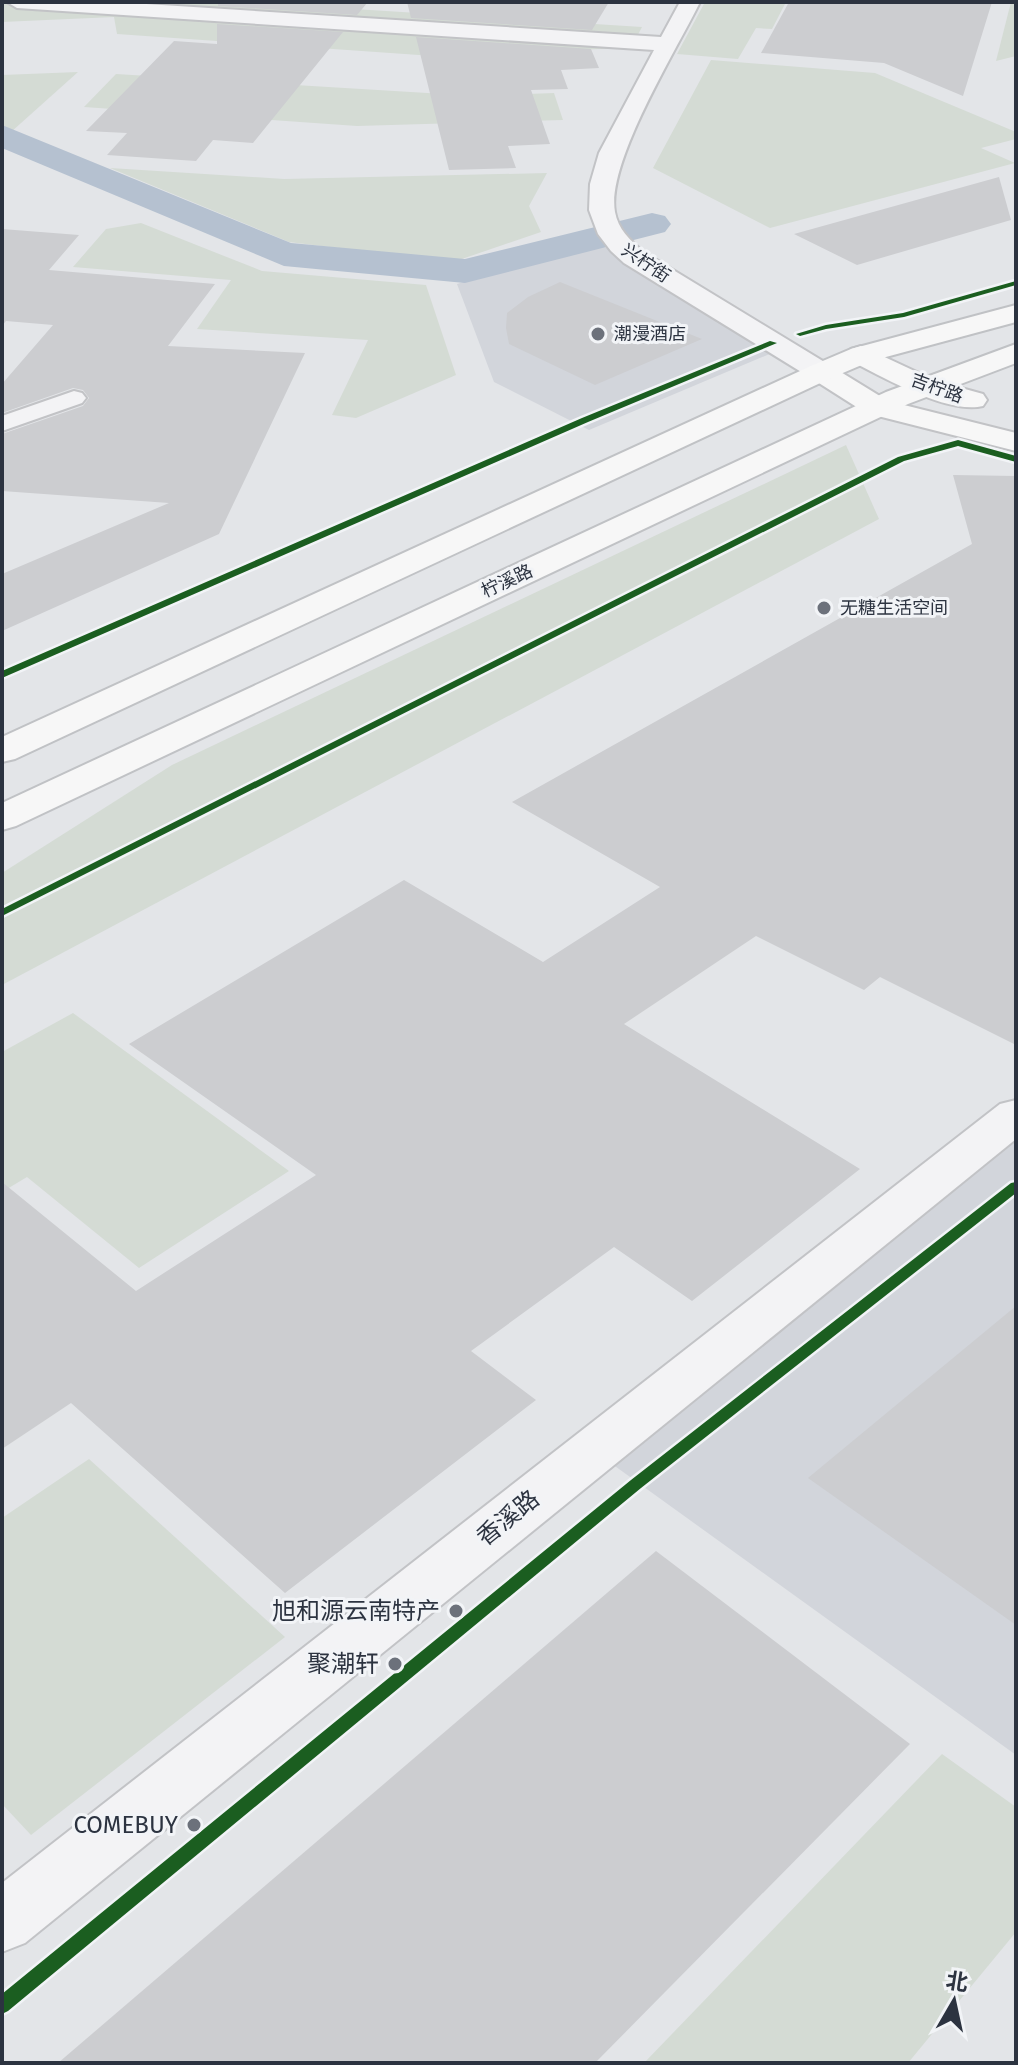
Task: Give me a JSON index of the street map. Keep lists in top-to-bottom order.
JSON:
{
  "streets": {
    "main road": ["吉柠路", "柠溪路"],
    "street": ["兴柠街", "香溪路"]
  },
  "crossings": [
    ["吉柠路", "柠溪路"]
  ],
  "places": [
    "潮漫酒店",
    "无糖生活空间",
    "旭和源云南特产",
    "聚潮轩",
    "COMEBUY"
  ],
  "north": "top"
}
